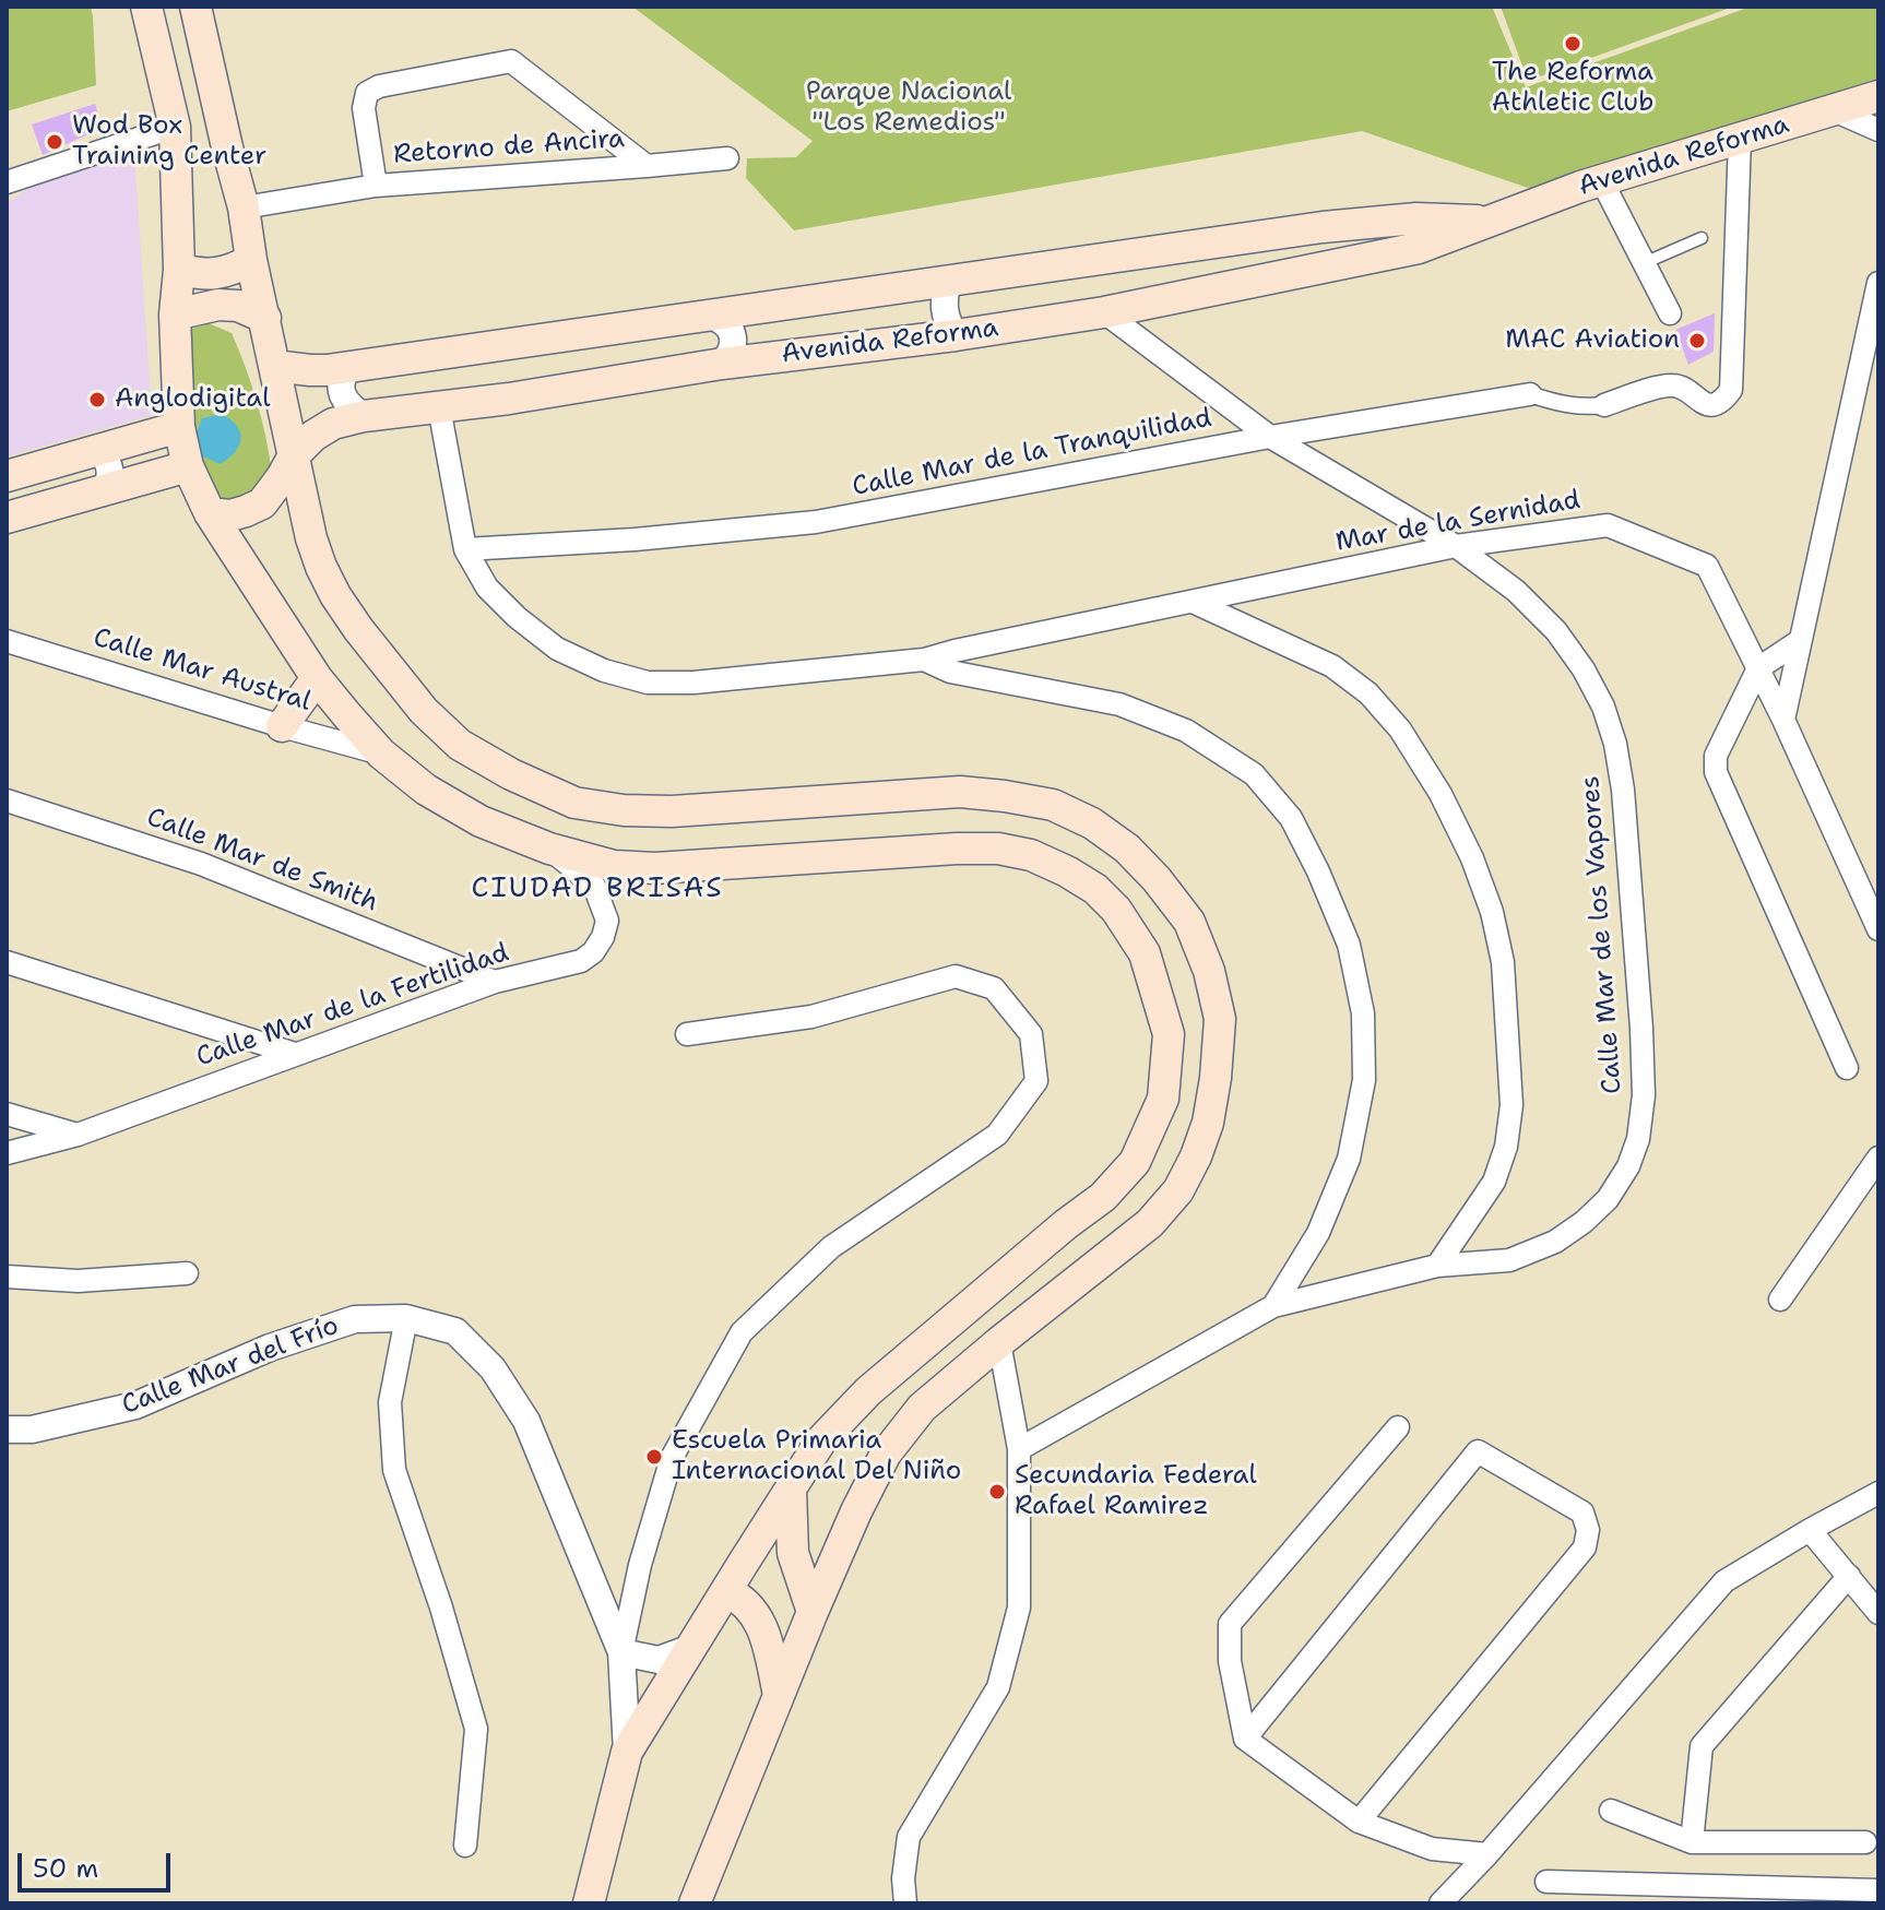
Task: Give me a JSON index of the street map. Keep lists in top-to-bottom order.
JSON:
{
  "streets": {
    "main road": ["Avenida Reforma"],
    "street": [
      "Retorno de Ancira",
      "Calle Mar de la Tranquilidad",
      "Mar de la Sernidad",
      "Calle Mar Austral",
      "Calle Mar de Smith",
      "Calle Mar de los Vapores",
      "Calle Mar de la Fertilidad",
      "Calle Mar del Frío"
    ]
  },
  "crossings": [
    ["Avenida Reforma", "Mar de la Sernidad"],
    ["Avenida Reforma", "Calle Mar de los Vapores"],
    ["Calle Mar de la Tranquilidad", "Mar de la Sernidad"],
    ["Calle Mar de la Tranquilidad", "Calle Mar de los Vapores"],
    ["Mar de la Sernidad", "Calle Mar de los Vapores"],
    ["Calle Mar de Smith", "Calle Mar de la Fertilidad"]
  ],
  "districts": ["CIUDAD BRISAS"],
  "parks": ["Parque Nacional \"Los Remedios\""],
  "places": [
    "The Reforma Athletic Club",
    "Wod Box Training Center",
    "MAC Aviation",
    "Anglodigital",
    "Escuela Primaria Internacional Del Niño",
    "Secundaria Federal Rafael Ramirez"
  ],
  "scale_bar": "50 m"
}
